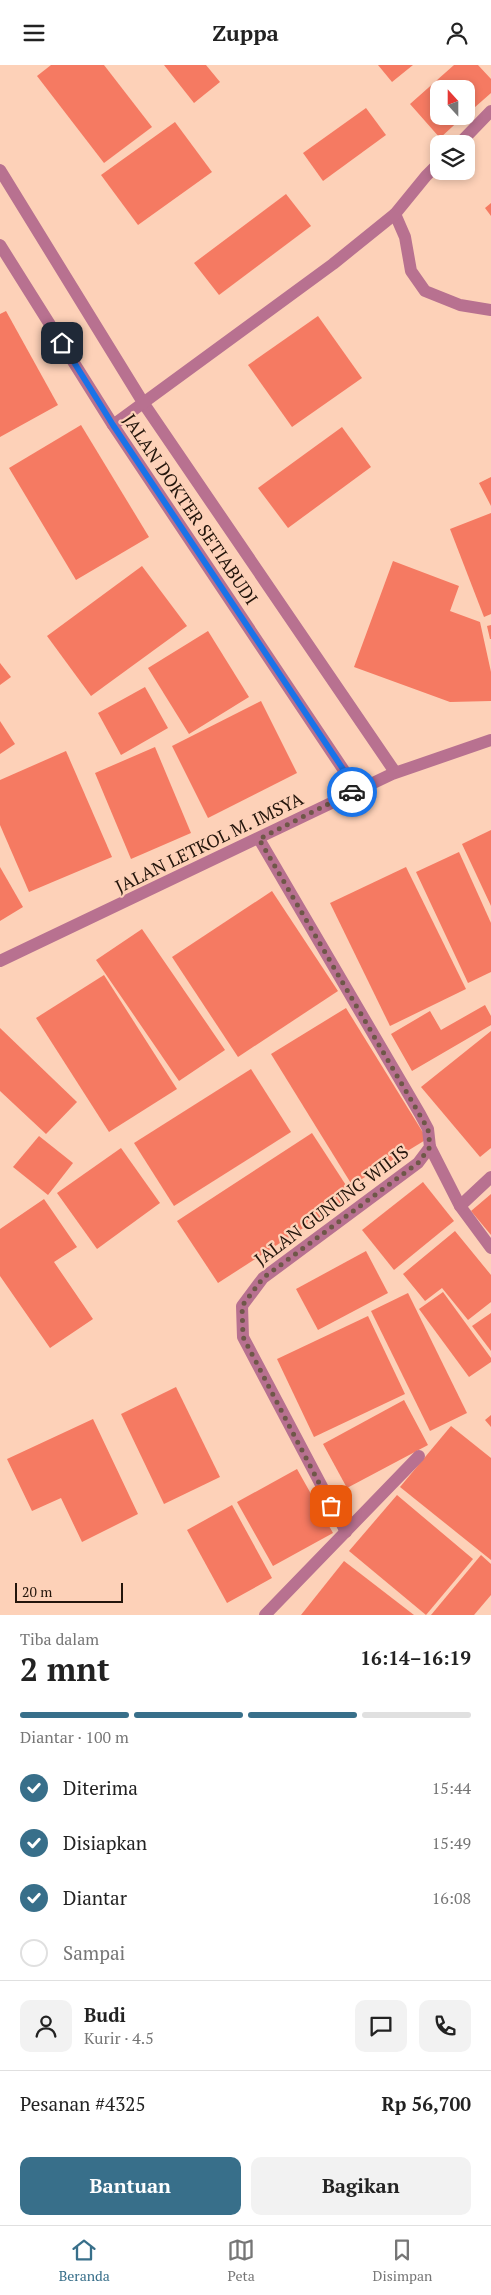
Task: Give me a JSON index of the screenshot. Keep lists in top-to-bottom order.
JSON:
{
  "streets": {
    "street": ["JALAN DOKTER SETIABUDI", "JALAN LETKOL M. IMSYA", "JALAN GUNUNG WILIS"]
  },
  "crossings": [
    ["JALAN DOKTER SETIABUDI", "JALAN LETKOL M. IMSYA"],
    ["JALAN LETKOL M. IMSYA", "JALAN GUNUNG WILIS"]
  ],
  "scale_bar": "20 m",
  "north": "top",
  "page": {
    "header": "Zuppa",
    "scale": "20 m",
    "heading": ["2 mnt", "Tiba dalam", "16:14–16:19"],
    "panel": [
      "Budi",
      "Kurir · 4.5",
      "Pesanan #4325",
      "Rp 56,700"
    ],
    "bar": "Diantar · 100 m",
    "list": [
      ["Diterima", "15:44"],
      ["Disiapkan", "15:49"],
      ["Diantar", "16:08"],
      "Sampai"
    ],
    "buttons": ["Bantuan", "Bagikan"],
    "tabs": ["Beranda", "Peta", "Disimpan"]
  }
}
